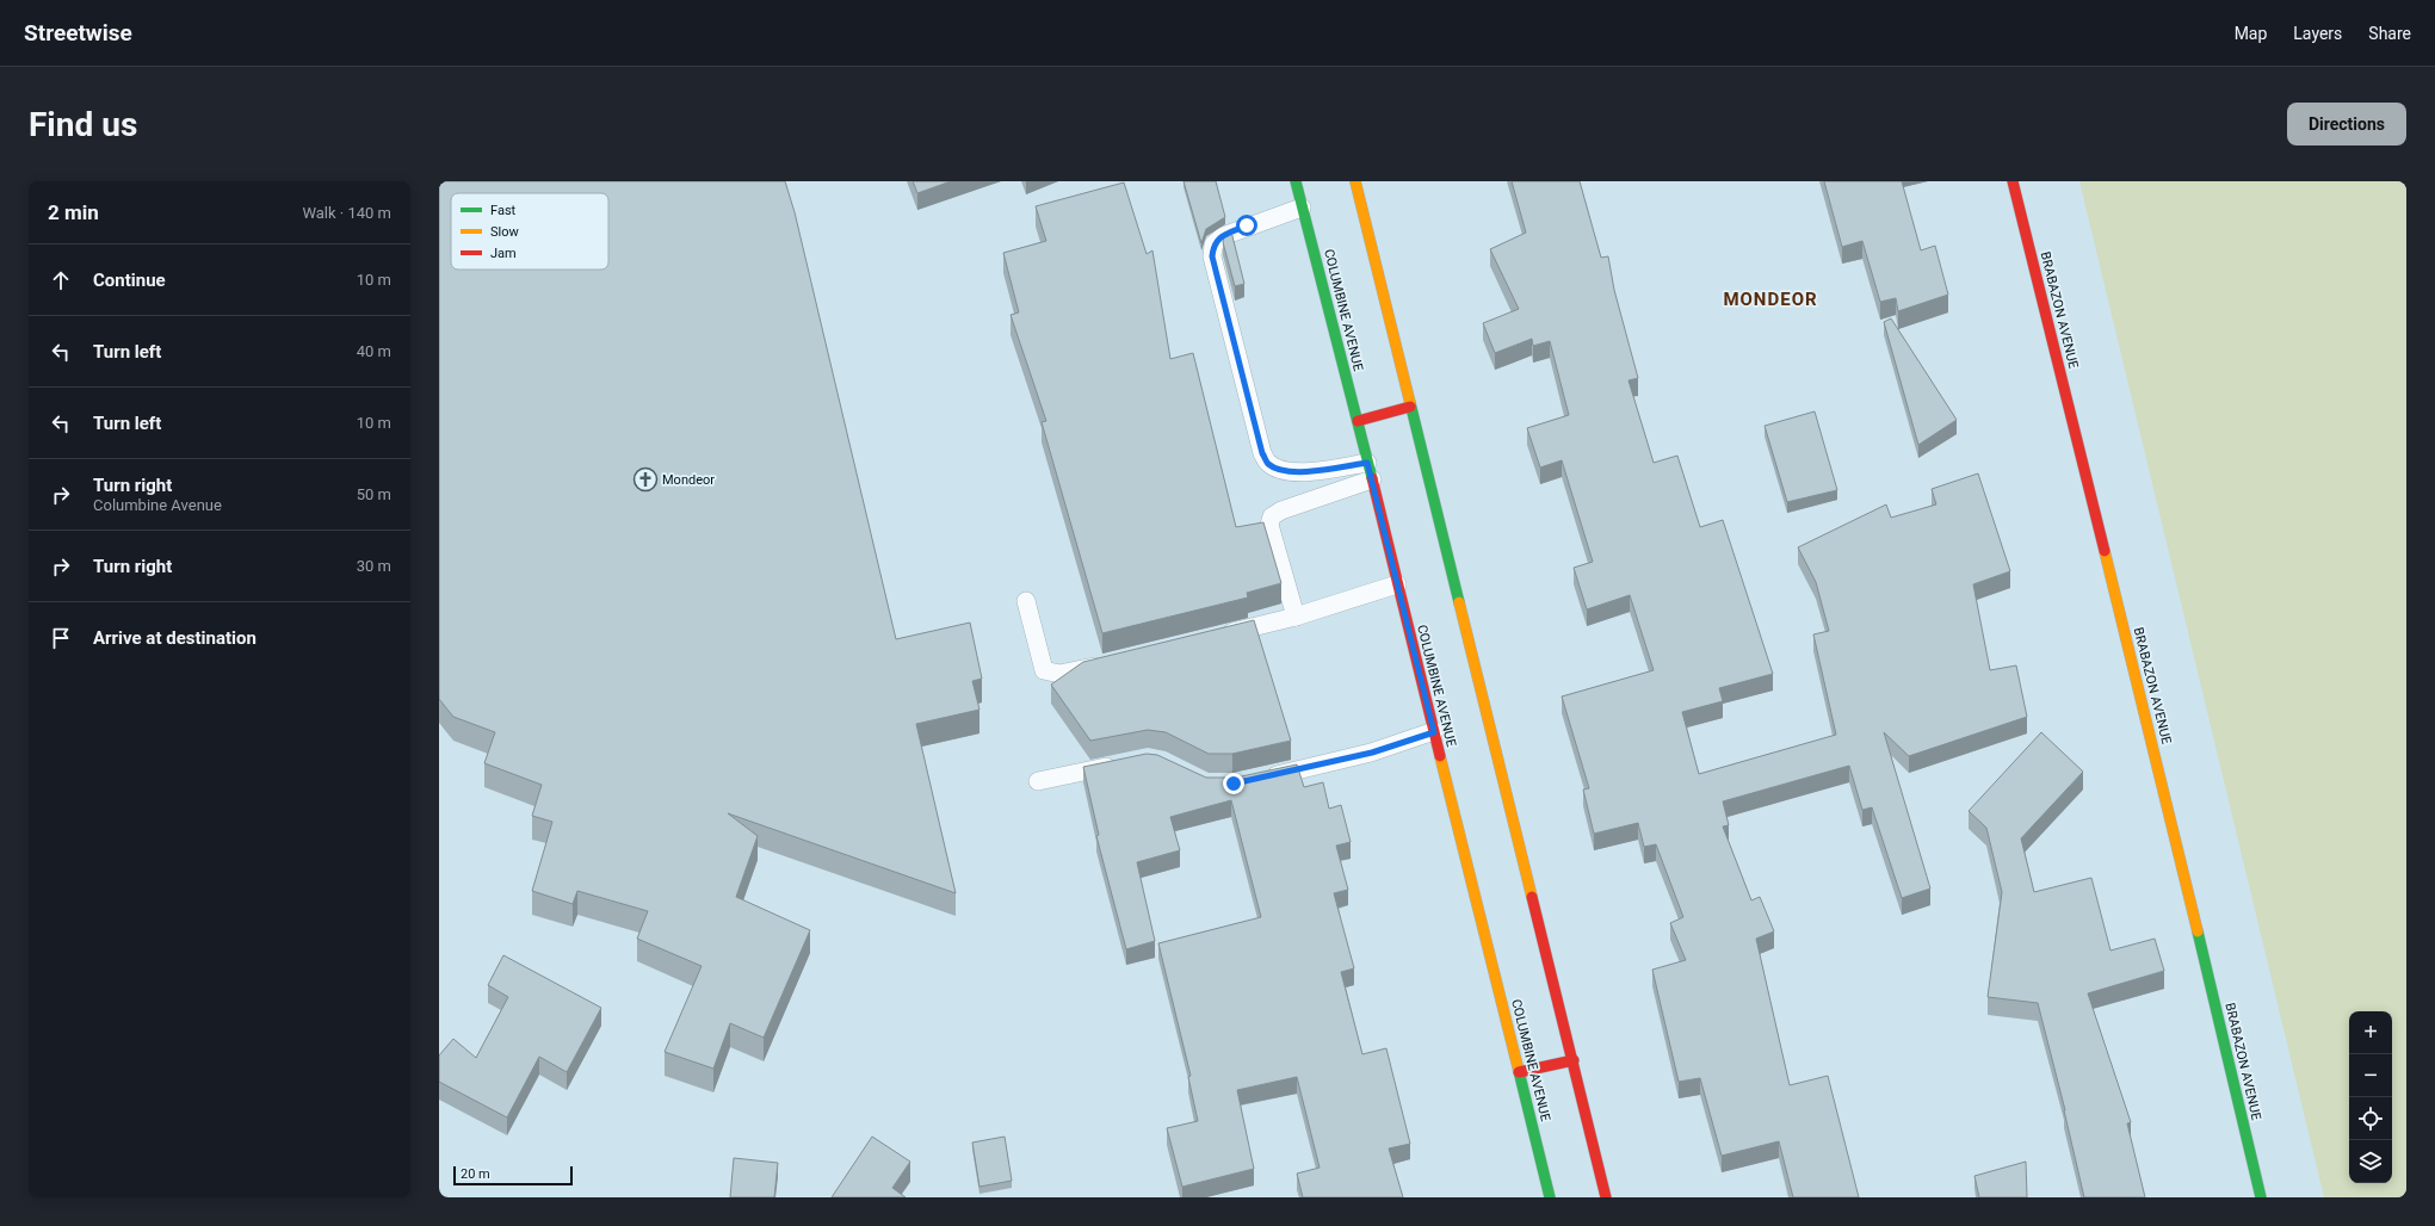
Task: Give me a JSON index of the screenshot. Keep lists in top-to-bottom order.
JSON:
{
  "streets": {
    "main road": ["COLUMBINE AVENUE", "BRABAZON AVENUE"]
  },
  "districts": ["MONDEOR"],
  "places": {
    "church": ["Mondeor"]
  },
  "legend": ["Fast", "Slow", "Jam"],
  "scale_bar": "20 m",
  "page": {
    "header": "Streetwise",
    "nav": ["Map", "Layers", "Share"],
    "buttons": "Directions",
    "title": "Find us",
    "heading": ["2 min", "Walk · 140 m"],
    "list": [
      ["Continue", "10 m"],
      ["Turn left", "40 m"],
      ["Turn left", "10 m"],
      ["Turn right", "Columbine Avenue", "50 m"],
      ["Turn right", "30 m"],
      "Arrive at destination"
    ],
    "map_buttons": ["+", "−"],
    "scale": "20 m"
  }
}
